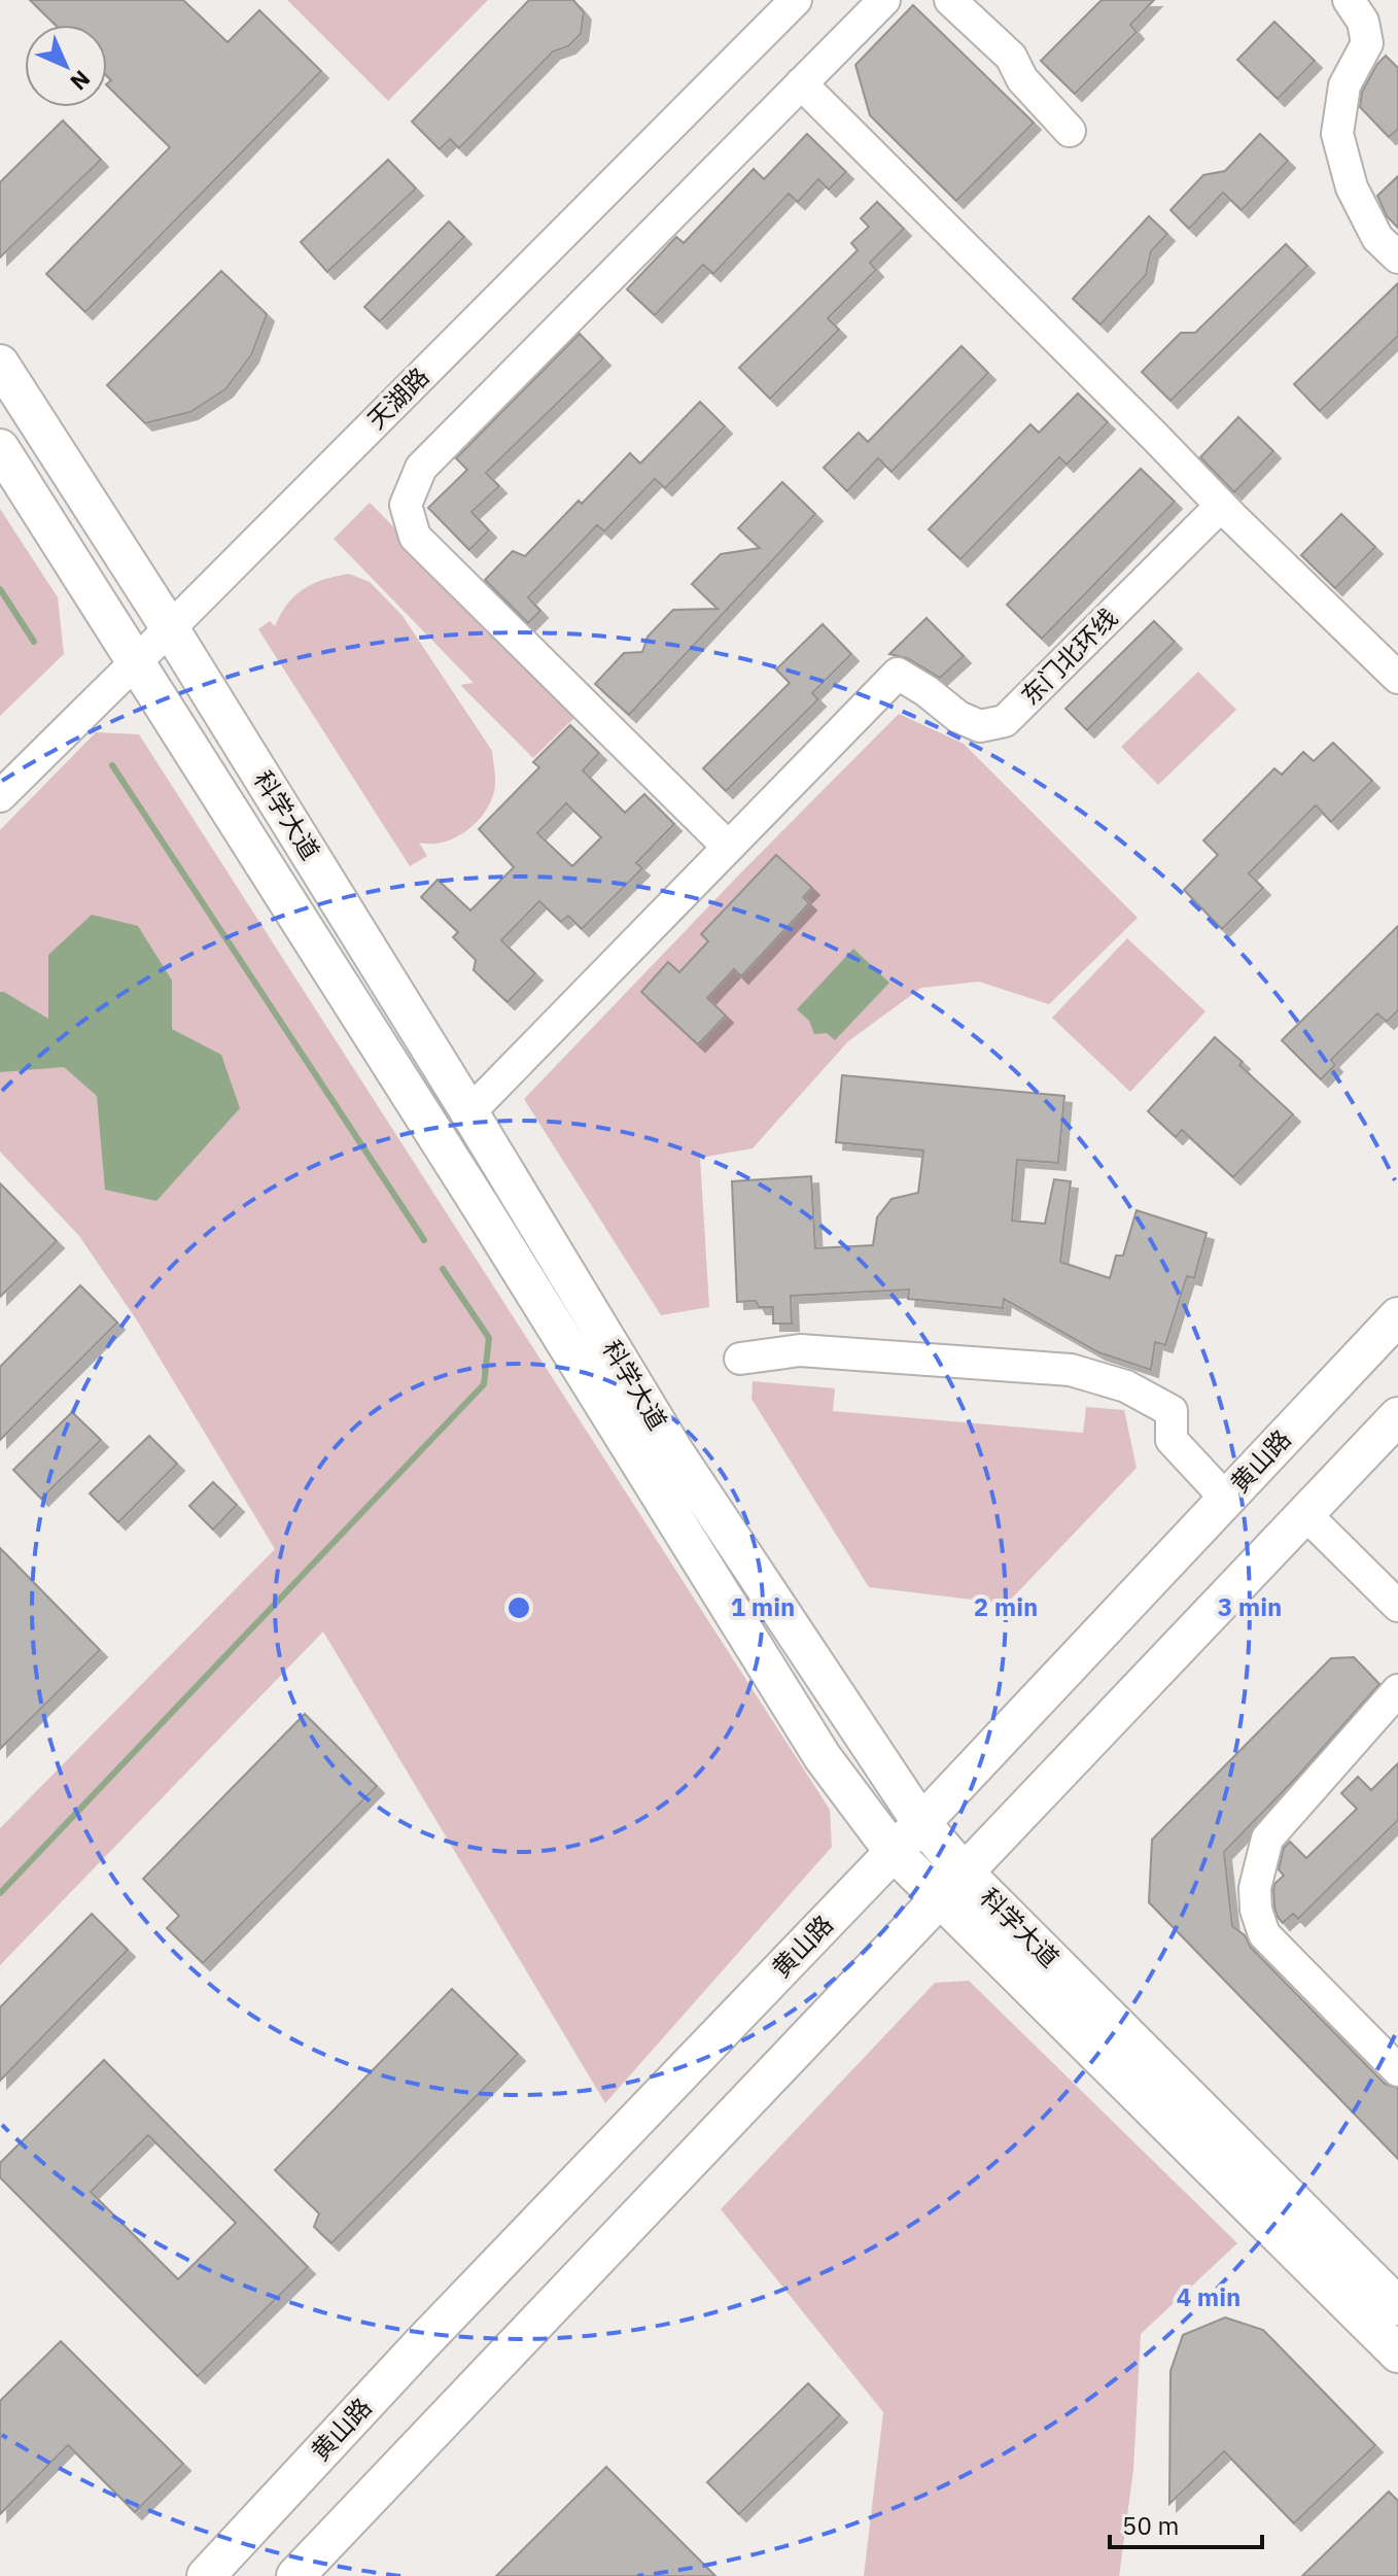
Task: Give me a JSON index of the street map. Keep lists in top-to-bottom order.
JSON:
{
  "streets": {
    "main road": ["科学大道", "黄山路"],
    "street": ["天湖路", "东门北环线"]
  },
  "crossings": [
    ["天湖路", "科学大道"],
    ["科学大道", "黄山路"]
  ],
  "scale_bar": "50 m",
  "north": "bottom right",
  "rings": [
    "1 min",
    "2 min",
    "3 min",
    "4 min"
  ]
}
